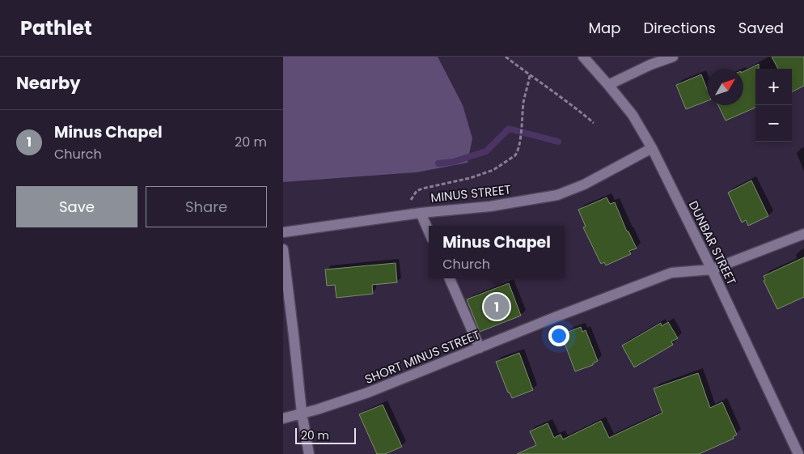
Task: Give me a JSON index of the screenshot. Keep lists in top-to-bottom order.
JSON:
{
  "streets": {
    "street": ["MINUS STREET", "DUNBAR STREET", "SHORT MINUS STREET"]
  },
  "crossings": [
    ["MINUS STREET", "DUNBAR STREET"],
    ["DUNBAR STREET", "SHORT MINUS STREET"]
  ],
  "scale_bar": "20 m",
  "north": "top right",
  "page": {
    "header": "Pathlet",
    "nav": ["Map", "Directions", "Saved"],
    "heading": "Nearby",
    "map_buttons": ["+", "−"],
    "list": [
      {
        "mark": "1",
        "name": "Minus Chapel",
        "note": "Church",
        "value": "20 m"
      }
    ],
    "buttons": ["Save", "Share"],
    "popup": ["Minus Chapel", "Church"],
    "pins": "1",
    "scale": "20 m"
  }
}
